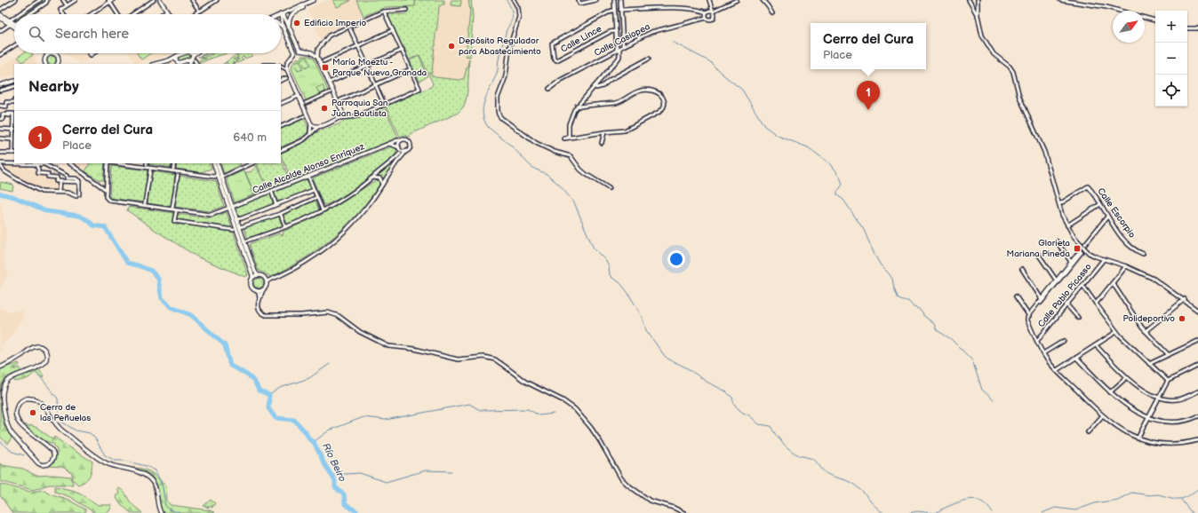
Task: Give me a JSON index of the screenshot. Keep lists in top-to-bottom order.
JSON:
{
  "streets": {
    "street": [
      "Calle Lince",
      "Calle Casiopea",
      "Calle Alcalde Alonso Enríquez",
      "Calle Escorpio",
      "Calle Pablo Picasso"
    ]
  },
  "water": ["Río Beiro"],
  "places": {
    "other": [
      "Edificio Imperio",
      "Depósito Regulador para Abastecimiento",
      "Parroquia San Juan Bautista",
      "Polideportivo",
      "Cerro de las Peñuelas"
    ],
    "transit": ["María Maeztu - Parque Nueva Granada", "Glorieta Mariana Pineda"]
  },
  "north": "top right",
  "page": {
    "map_buttons": ["+", "−"],
    "search": "Search here",
    "popup": ["Cerro del Cura", "Place"],
    "heading": "Nearby",
    "pins": "1",
    "list": [
      {
        "mark": "1",
        "name": "Cerro del Cura",
        "note": "Place",
        "value": "640 m"
      }
    ]
  }
}
